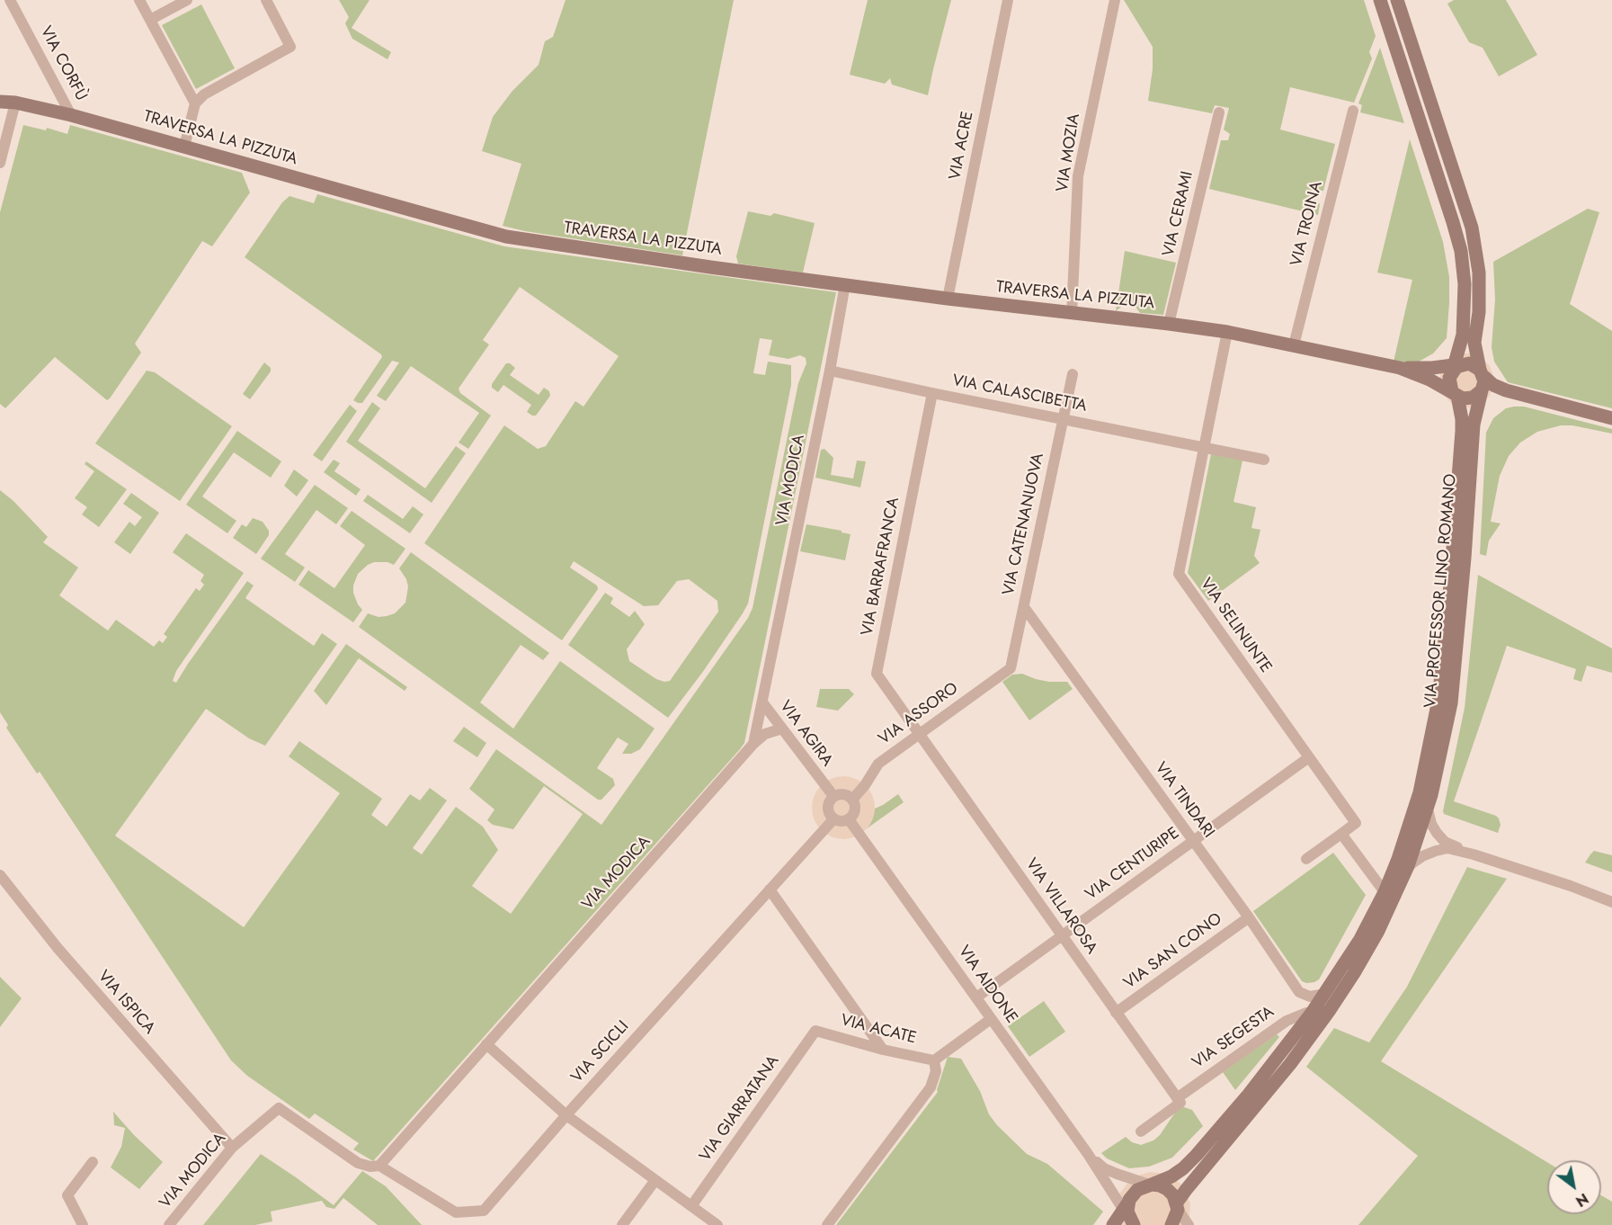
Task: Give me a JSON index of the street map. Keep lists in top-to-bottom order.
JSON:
{
  "streets": {
    "street": [
      "VIA CORFÙ",
      "TRAVERSA LA PIZZUTA",
      "VIA ACRE",
      "VIA MOZIA",
      "VIA CERAMI",
      "VIA TROINA",
      "VIA CALASCIBETTA",
      "VIA MODICA",
      "VIA CATENANUOVA",
      "VIA BARRAFRANCA",
      "VIA PROFESSOR LINO ROMANO",
      "VIA SELINUNTE",
      "VIA ASSORO",
      "VIA AGIRA",
      "VIA TINDARI",
      "VIA CENTURIPE",
      "VIA VILLAROSA",
      "VIA SAN CONO",
      "VIA AIDONE",
      "VIA ISPICA",
      "VIA ACATE",
      "VIA SEGESTA",
      "VIA SCICLI",
      "VIA GIARRATANA"
    ]
  },
  "crossings": [
    ["VIA CORFÙ", "TRAVERSA LA PIZZUTA"],
    ["TRAVERSA LA PIZZUTA", "VIA ACRE"],
    ["TRAVERSA LA PIZZUTA", "VIA MOZIA"],
    ["TRAVERSA LA PIZZUTA", "VIA CERAMI"],
    ["TRAVERSA LA PIZZUTA", "VIA TROINA"],
    ["TRAVERSA LA PIZZUTA", "VIA MODICA"],
    ["TRAVERSA LA PIZZUTA", "VIA SELINUNTE"],
    ["VIA CALASCIBETTA", "VIA MODICA"],
    ["VIA CALASCIBETTA", "VIA CATENANUOVA"],
    ["VIA CALASCIBETTA", "VIA BARRAFRANCA"],
    ["VIA CALASCIBETTA", "VIA SELINUNTE"],
    ["VIA MODICA", "VIA AGIRA"],
    ["VIA MODICA", "VIA ISPICA"],
    ["VIA MODICA", "VIA SCICLI"],
    ["VIA CATENANUOVA", "VIA ASSORO"],
    ["VIA CATENANUOVA", "VIA TINDARI"],
    ["VIA BARRAFRANCA", "VIA ASSORO"],
    ["VIA BARRAFRANCA", "VIA VILLAROSA"],
    ["VIA PROFESSOR LINO ROMANO", "VIA TINDARI"],
    ["VIA PROFESSOR LINO ROMANO", "VIA AIDONE"],
    ["VIA PROFESSOR LINO ROMANO", "VIA SEGESTA"],
    ["VIA SELINUNTE", "VIA CENTURIPE"],
    ["VIA ASSORO", "VIA AGIRA"],
    ["VIA ASSORO", "VIA VILLAROSA"],
    ["VIA ASSORO", "VIA AIDONE"],
    ["VIA ASSORO", "VIA SCICLI"],
    ["VIA AGIRA", "VIA AIDONE"],
    ["VIA AGIRA", "VIA SCICLI"],
    ["VIA TINDARI", "VIA CENTURIPE"],
    ["VIA TINDARI", "VIA SAN CONO"],
    ["VIA CENTURIPE", "VIA VILLAROSA"],
    ["VIA CENTURIPE", "VIA AIDONE"],
    ["VIA VILLAROSA", "VIA SAN CONO"],
    ["VIA VILLAROSA", "VIA SEGESTA"],
    ["VIA AIDONE", "VIA SCICLI"],
    ["VIA ACATE", "VIA GIARRATANA"]
  ],
  "north": "bottom right"
}
